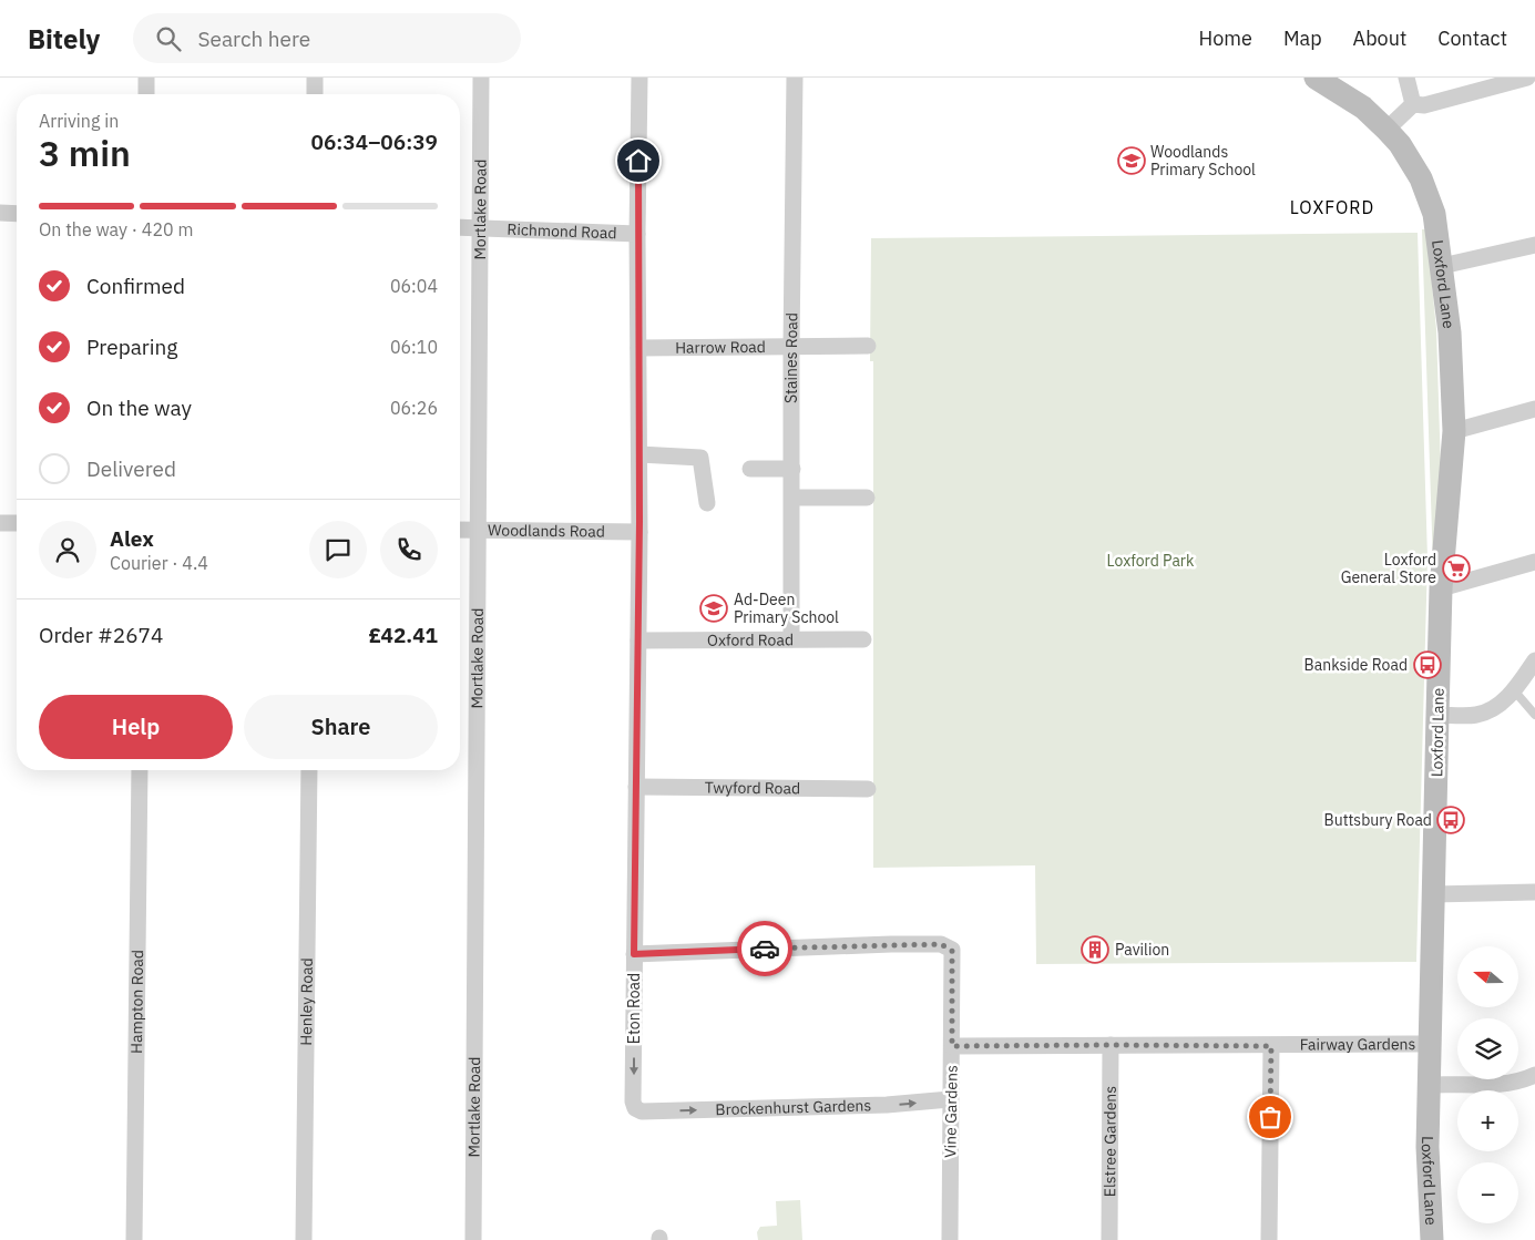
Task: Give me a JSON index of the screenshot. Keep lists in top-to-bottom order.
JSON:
{
  "streets": {
    "street": [
      "Mortlake Road",
      "Richmond Road",
      "Loxford Lane",
      "Harrow Road",
      "Staines Road",
      "Woodlands Road",
      "Oxford Road",
      "Twyford Road",
      "Hampton Road",
      "Henley Road",
      "Eton Road",
      "Fairway Gardens",
      "Brockenhurst Gardens",
      "Vine Gardens",
      "Elstree Gardens"
    ]
  },
  "crossings": [
    ["Mortlake Road", "Richmond Road"],
    ["Mortlake Road", "Woodlands Road"],
    ["Richmond Road", "Eton Road"],
    ["Loxford Lane", "Fairway Gardens"],
    ["Harrow Road", "Staines Road"],
    ["Harrow Road", "Eton Road"],
    ["Staines Road", "Oxford Road"],
    ["Woodlands Road", "Eton Road"],
    ["Oxford Road", "Eton Road"],
    ["Twyford Road", "Eton Road"],
    ["Eton Road", "Brockenhurst Gardens"],
    ["Eton Road", "Vine Gardens"],
    ["Fairway Gardens", "Vine Gardens"],
    ["Fairway Gardens", "Elstree Gardens"],
    ["Brockenhurst Gardens", "Vine Gardens"]
  ],
  "one_way": ["Brockenhurst Gardens"],
  "districts": ["LOXFORD"],
  "parks": ["Loxford Park"],
  "places": {
    "school or university": ["Woodlands Primary School", "Ad-Deen Primary School"],
    "supermarket": ["Loxford General Store"],
    "bus stop": ["Bankside Road", "Buttsbury Road"],
    "building": ["Pavilion"]
  },
  "north": "left",
  "page": {
    "header": "Bitely",
    "search": "Search here",
    "nav": [
      "Home",
      "Map",
      "About",
      "Contact"
    ],
    "heading": ["3 min", "Arriving in", "06:34–06:39"],
    "panel": [
      "Alex",
      "Courier · 4.4",
      "Order #2674",
      "£42.41"
    ],
    "bar": "On the way · 420 m",
    "list": [
      ["Confirmed", "06:04"],
      ["Preparing", "06:10"],
      ["On the way", "06:26"],
      "Delivered"
    ],
    "buttons": ["Help", "Share"],
    "map_buttons": ["+", "−"]
  }
}
